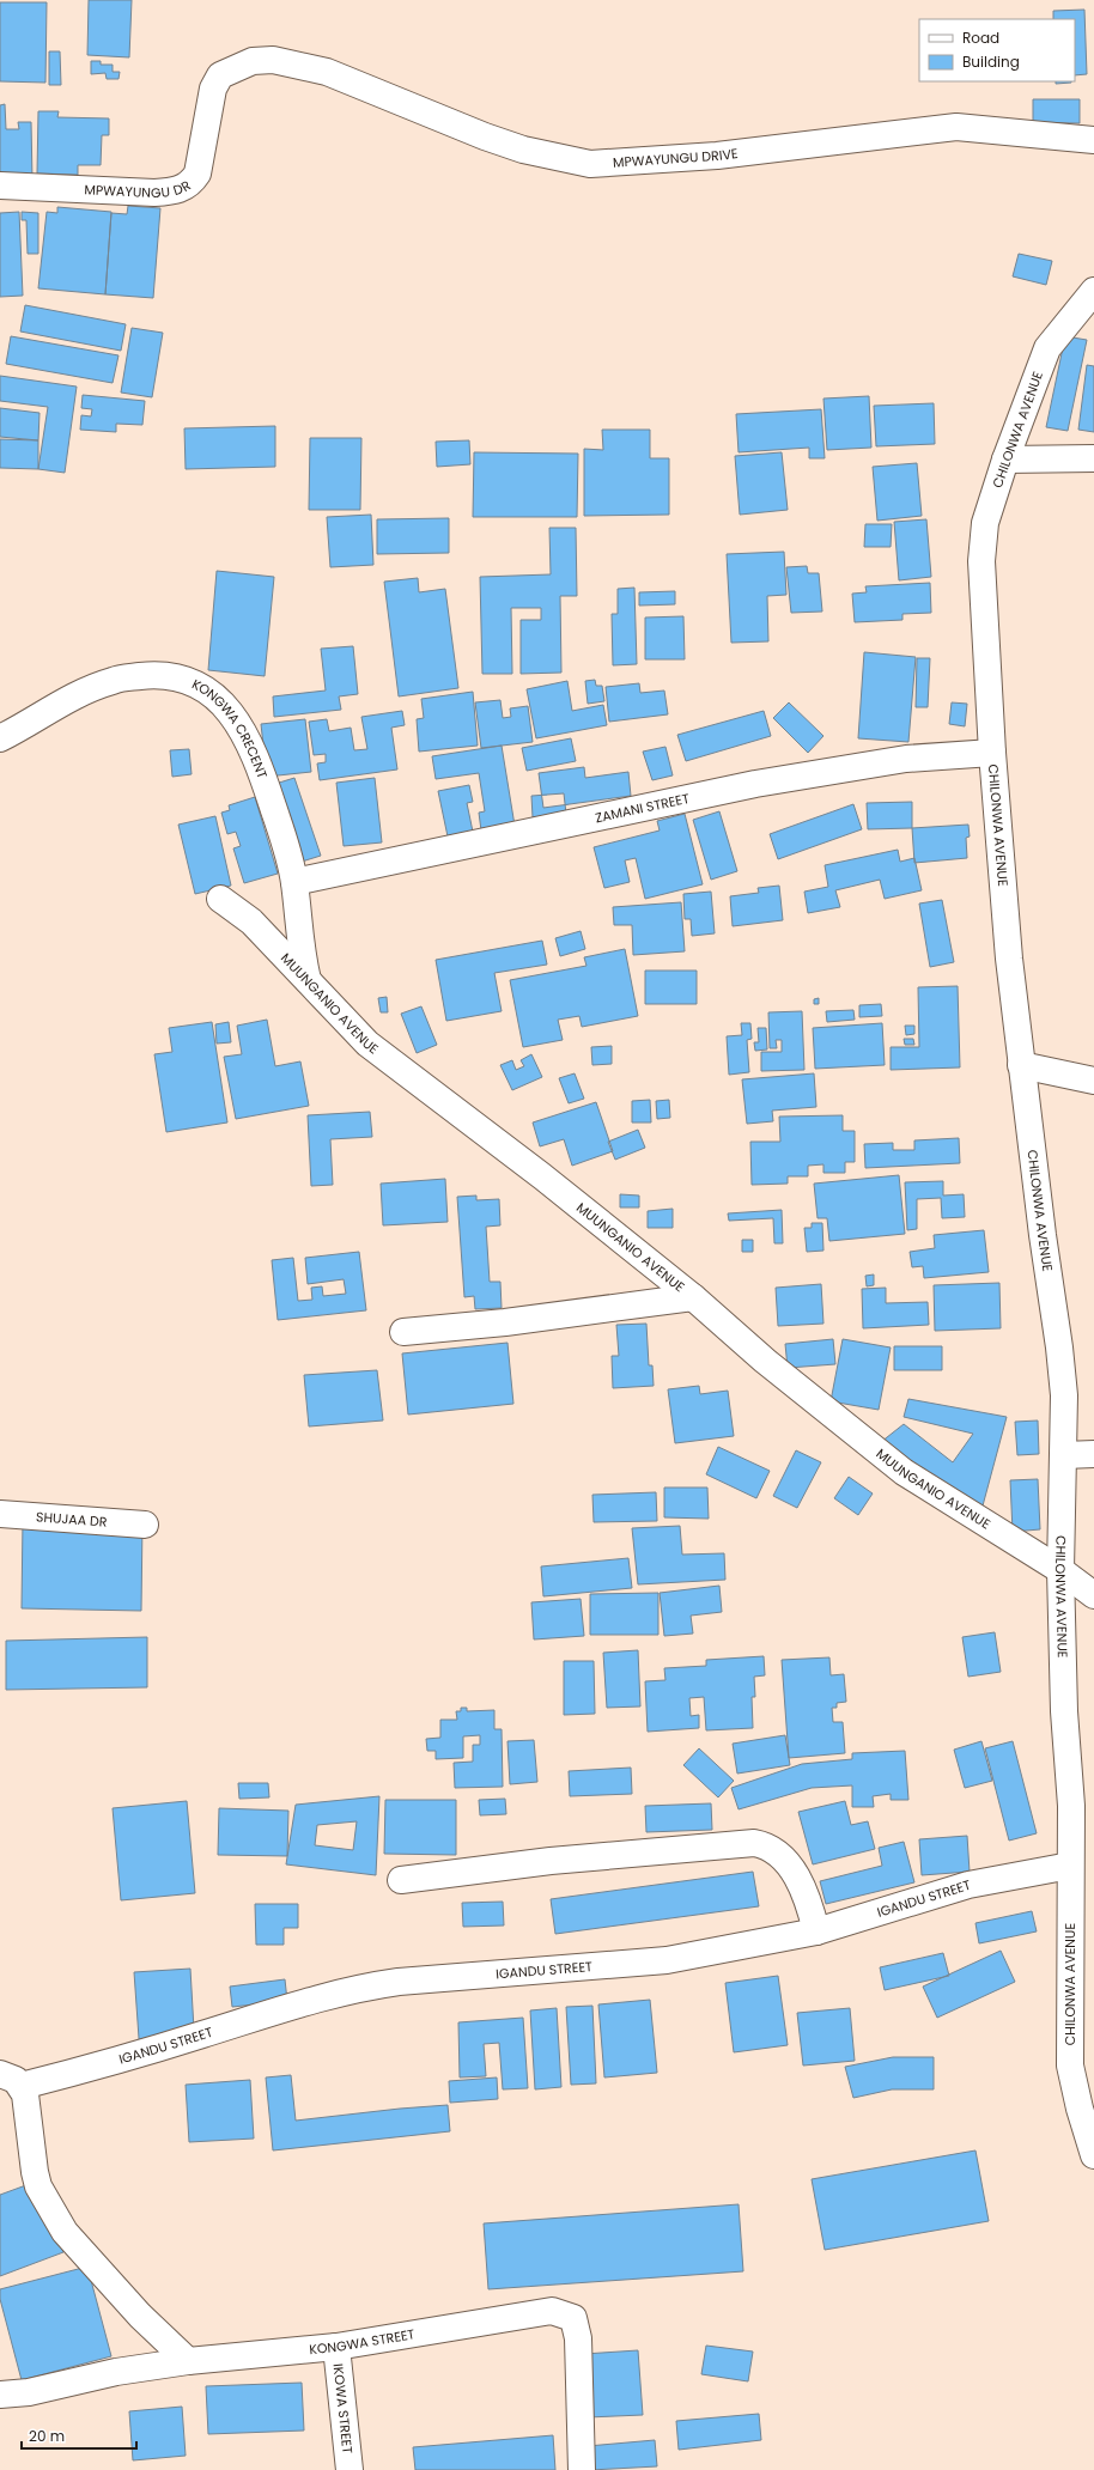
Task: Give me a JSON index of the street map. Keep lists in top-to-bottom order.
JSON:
{
  "streets": {
    "street": [
      "MPWAYUNGU DRIVE",
      "MPWAYUNGU DR",
      "CHILONWA AVENUE",
      "KONGWA CRECENT",
      "ZAMANI STREET",
      "MUUNGANIO AVENUE",
      "SHUJAA DR",
      "IGANDU STREET",
      "KONGWA STREET",
      "IKOWA STREET"
    ]
  },
  "crossings": [
    ["MPWAYUNGU DRIVE", "MPWAYUNGU DR"],
    ["CHILONWA AVENUE", "ZAMANI STREET"],
    ["CHILONWA AVENUE", "MUUNGANIO AVENUE"],
    ["CHILONWA AVENUE", "IGANDU STREET"],
    ["KONGWA CRECENT", "ZAMANI STREET"],
    ["KONGWA CRECENT", "MUUNGANIO AVENUE"],
    ["KONGWA STREET", "IKOWA STREET"]
  ],
  "legend": ["Road", "Building"],
  "scale_bar": "20 m"
}
